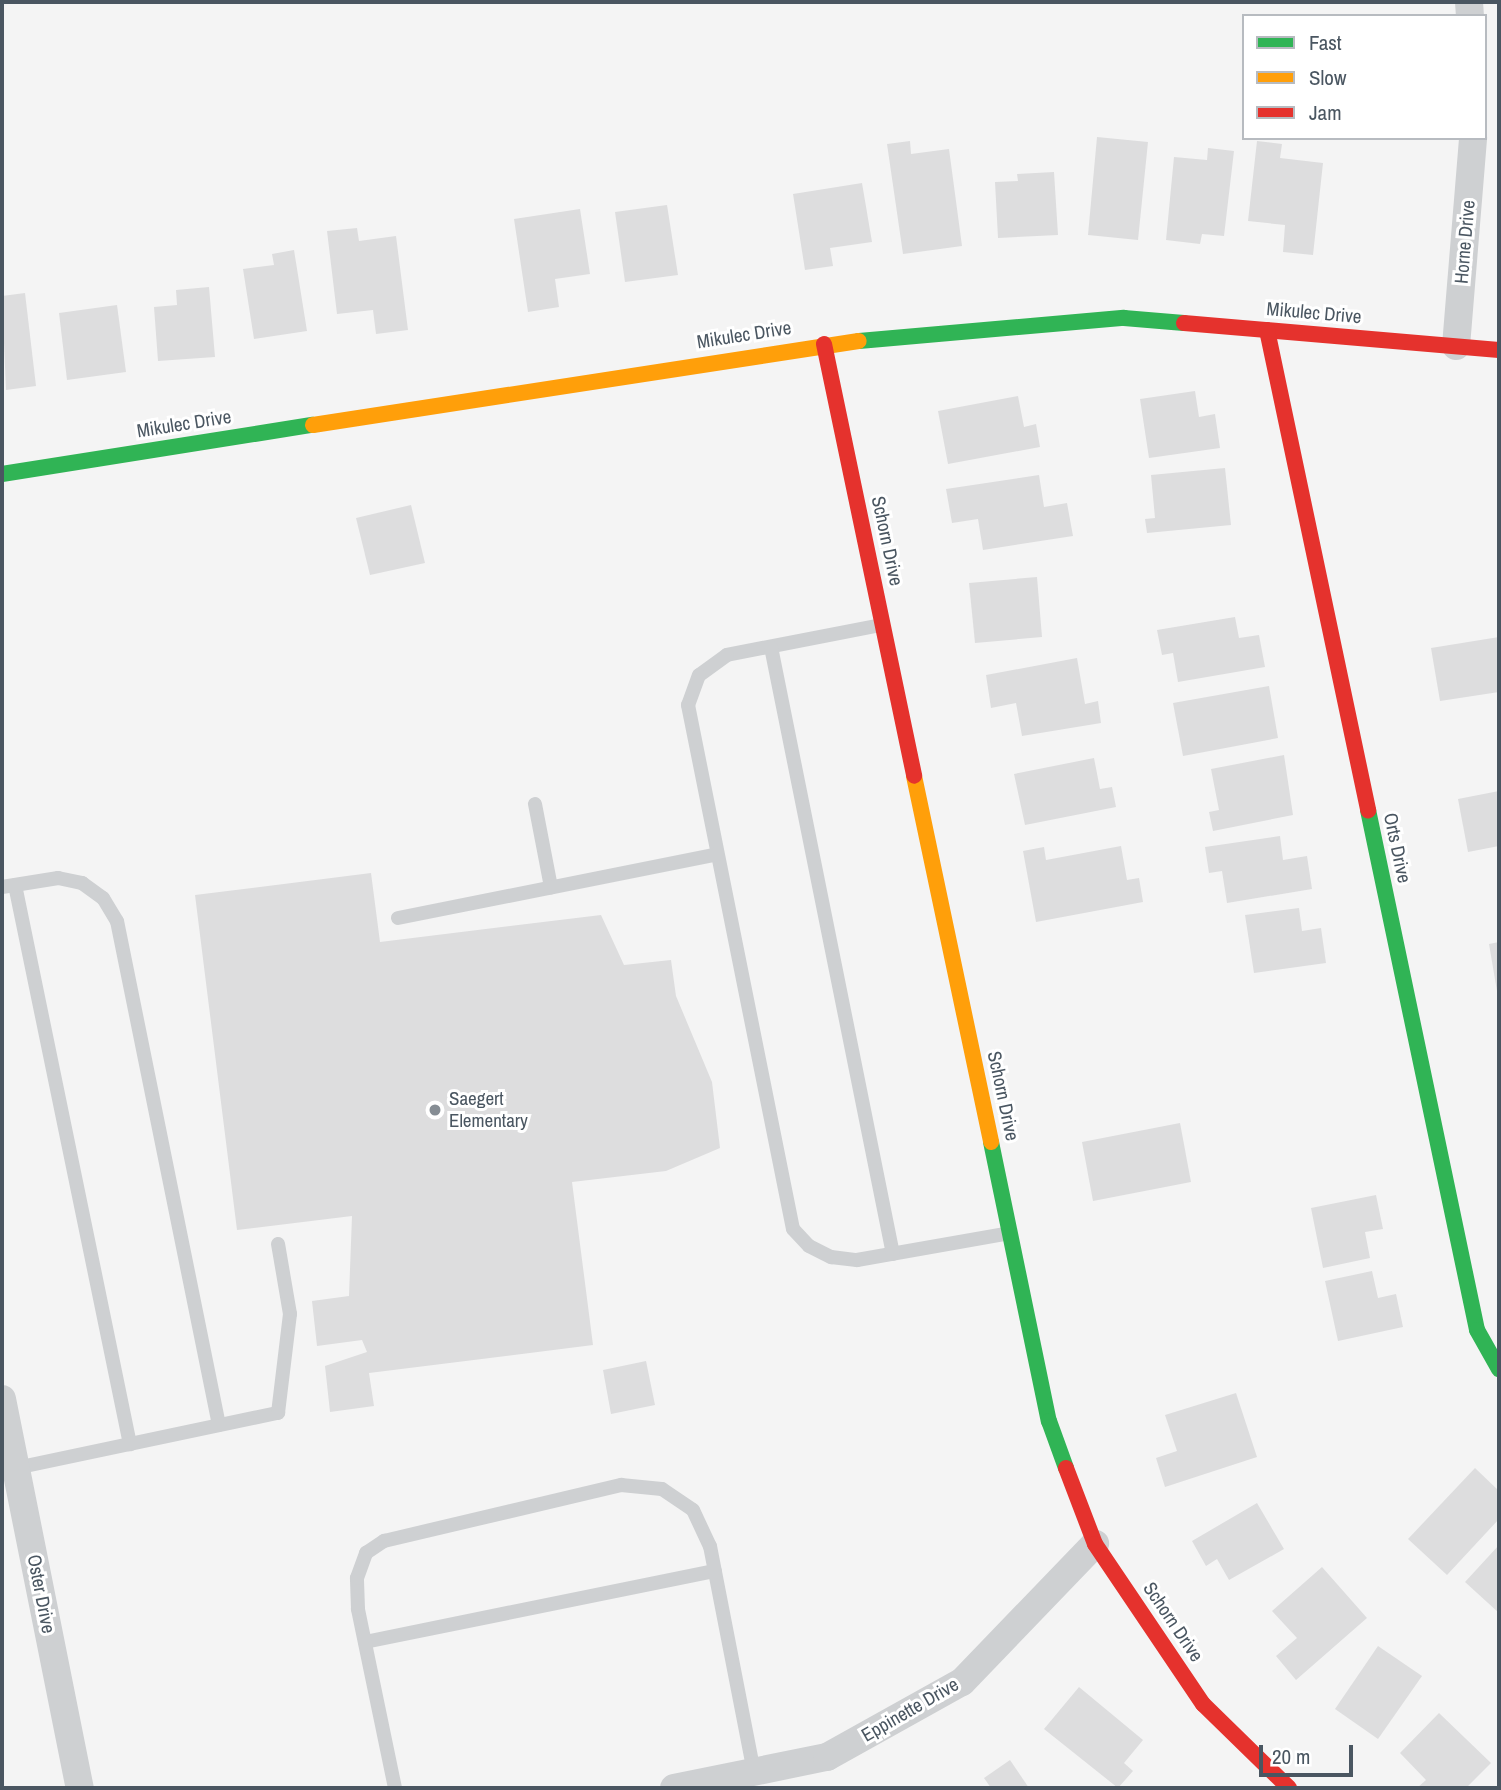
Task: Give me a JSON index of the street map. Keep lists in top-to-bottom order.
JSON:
{
  "streets": {
    "street": [
      "Horne Drive",
      "Mikulec Drive",
      "Schorn Drive",
      "Orts Drive",
      "Oster Drive",
      "Eppinette Drive"
    ]
  },
  "crossings": [
    ["Horne Drive", "Mikulec Drive"],
    ["Mikulec Drive", "Schorn Drive"],
    ["Mikulec Drive", "Orts Drive"],
    ["Schorn Drive", "Eppinette Drive"]
  ],
  "places": ["Saegert Elementary"],
  "legend": ["Fast", "Slow", "Jam"],
  "scale_bar": "20 m"
}
